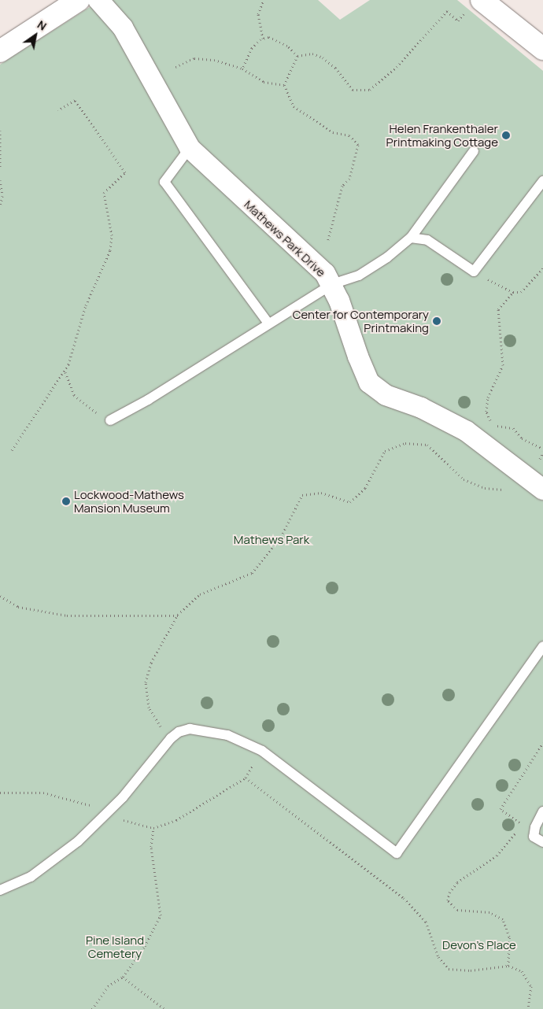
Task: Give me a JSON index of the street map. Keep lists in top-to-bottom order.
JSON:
{
  "streets": {
    "street": ["Mathews Park Drive"]
  },
  "parks": ["Mathews Park", "Pine Island Cemetery", "Devon’s Place"],
  "places": ["Helen Frankenthaler Printmaking Cottage", "Center for Contemporary Printmaking", "Lockwood-Mathews Mansion Museum"],
  "north": "top right"
}
